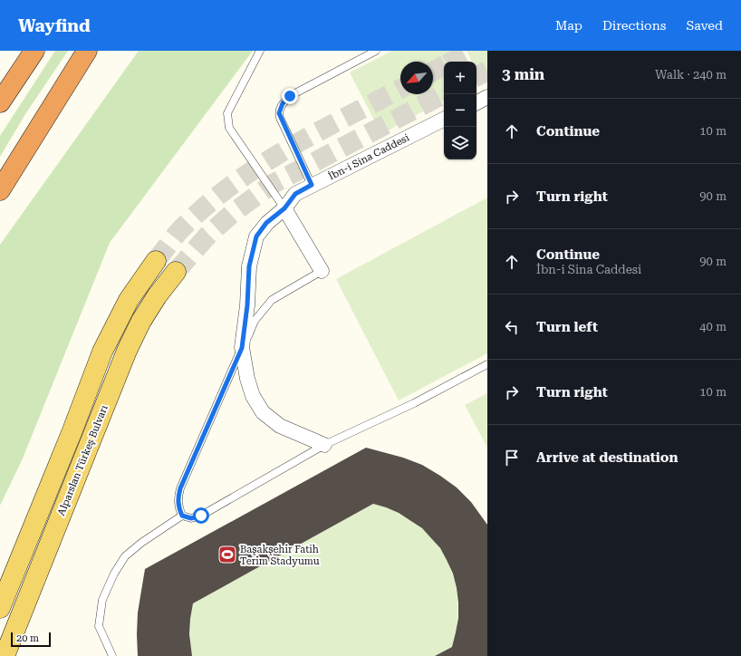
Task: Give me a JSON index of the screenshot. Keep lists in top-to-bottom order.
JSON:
{
  "streets": {
    "main road": ["Alparslan Türkeş Bulvarı"],
    "street": ["İbn-i Sina Caddesi"]
  },
  "places": {
    "sports": ["Başakşehir Fatih Terim Stadyumu"]
  },
  "scale_bar": "20 m",
  "north": "bottom left",
  "page": {
    "header": "Wayfind",
    "nav": ["Map", "Directions", "Saved"],
    "heading": ["3 min", "Walk · 240 m"],
    "map_buttons": ["+", "−"],
    "list": [
      ["Continue", "10 m"],
      ["Turn right", "90 m"],
      ["Continue", "İbn-i Sina Caddesi", "90 m"],
      ["Turn left", "40 m"],
      ["Turn right", "10 m"],
      "Arrive at destination"
    ],
    "scale": "20 m"
  }
}
